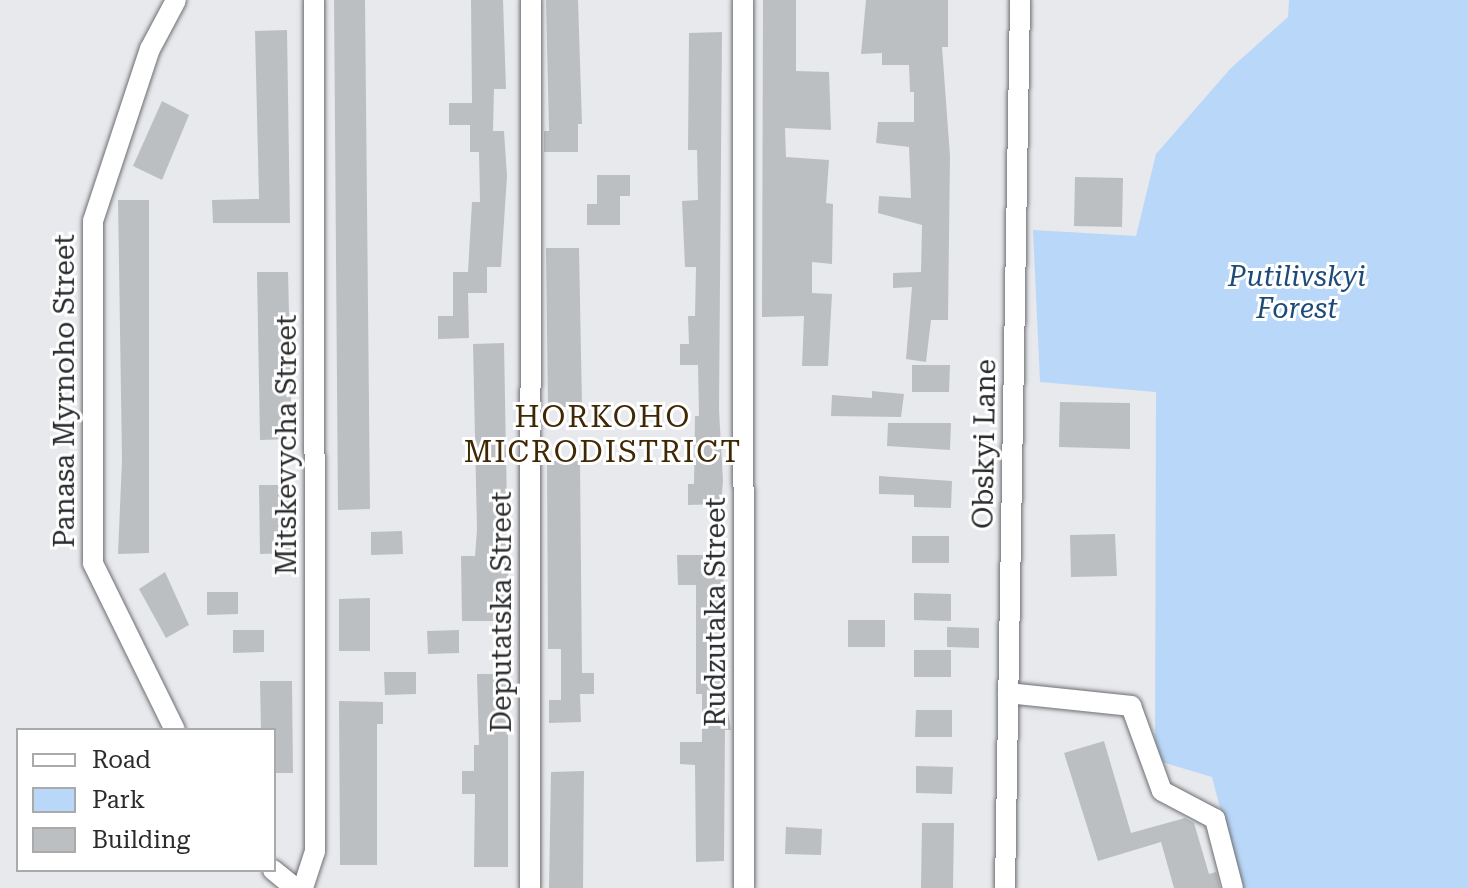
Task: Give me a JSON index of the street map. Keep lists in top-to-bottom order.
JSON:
{
  "streets": {
    "street": [
      "Panasa Myrnoho Street",
      "Obskyi Lane",
      "Mitskevycha Street",
      "Deputatska Street",
      "Rudzutaka Street"
    ]
  },
  "districts": ["HORKOHO MICRODISTRICT"],
  "parks": ["Putilivskyi Forest"],
  "legend": ["Road", "Park", "Building"]
}
